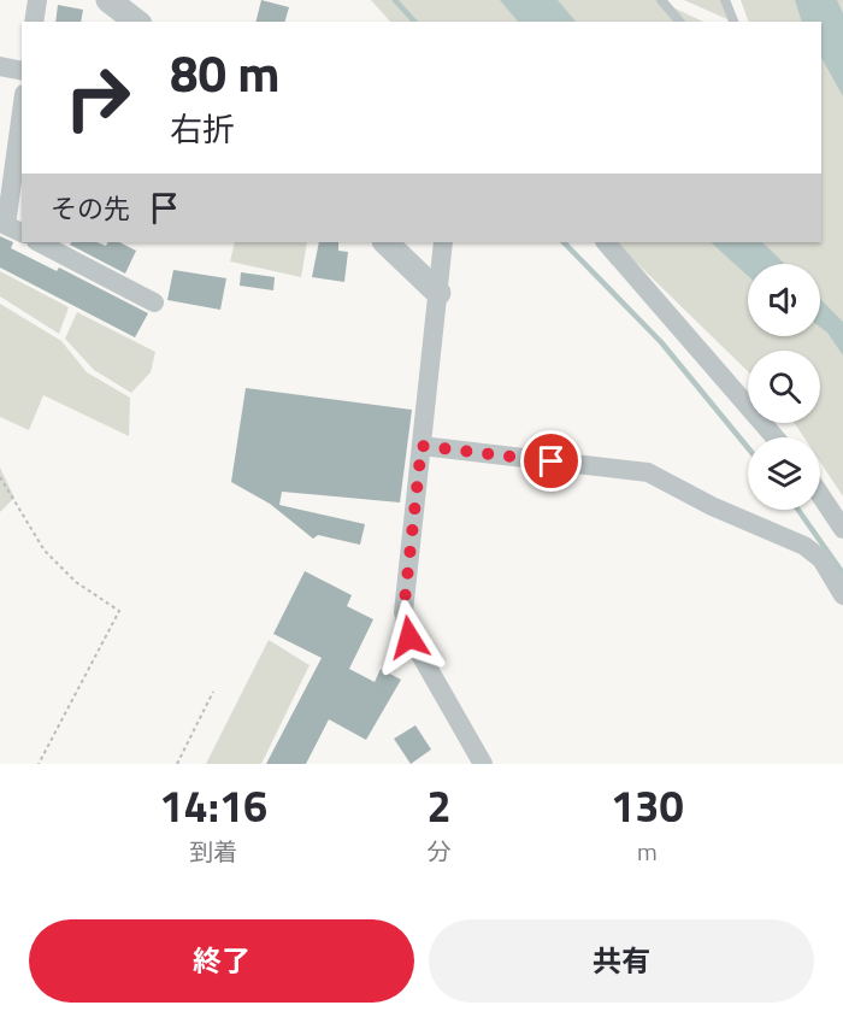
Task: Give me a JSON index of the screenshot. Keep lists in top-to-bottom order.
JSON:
{
  "page": {
    "turn": ["80 m", "右折"],
    "then": "その先",
    "eta": [
      "14:16",
      "到着",
      "2",
      "分",
      "130",
      "m"
    ],
    "buttons": ["終了", "共有"]
  }
}
